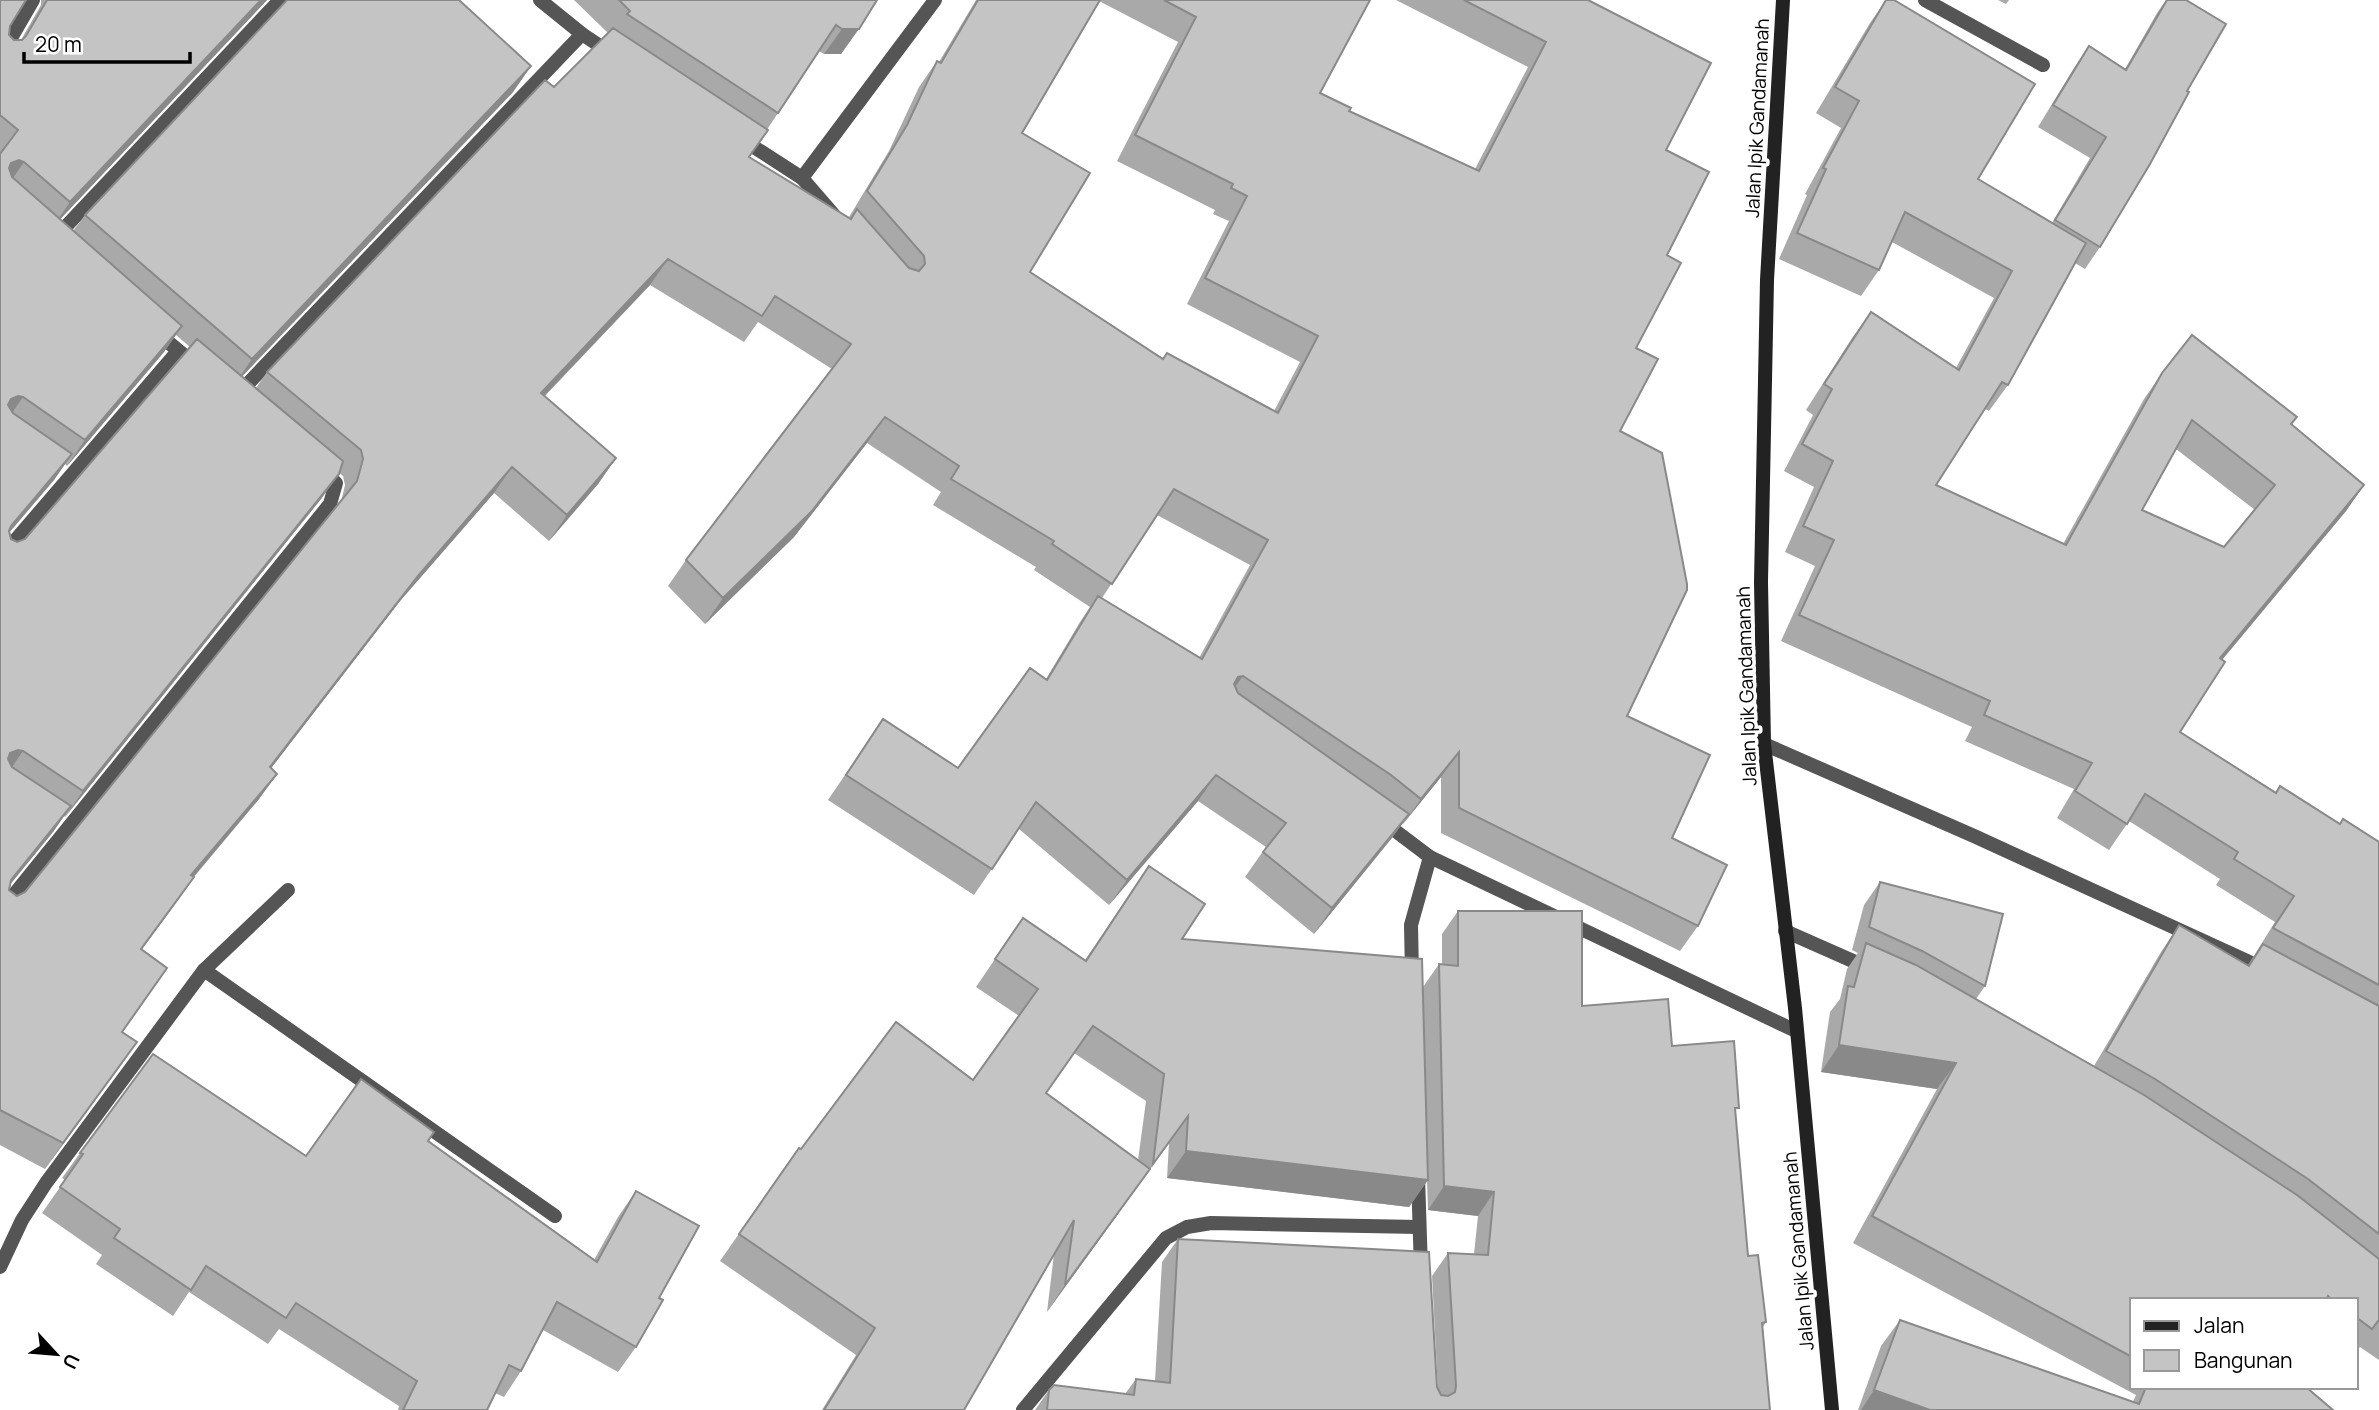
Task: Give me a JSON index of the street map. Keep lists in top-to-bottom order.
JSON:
{
  "streets": {
    "street": ["Jalan Ipik Gandamanah"]
  },
  "legend": ["Jalan", "Bangunan"],
  "scale_bar": "20 m",
  "north": "bottom right"
}
